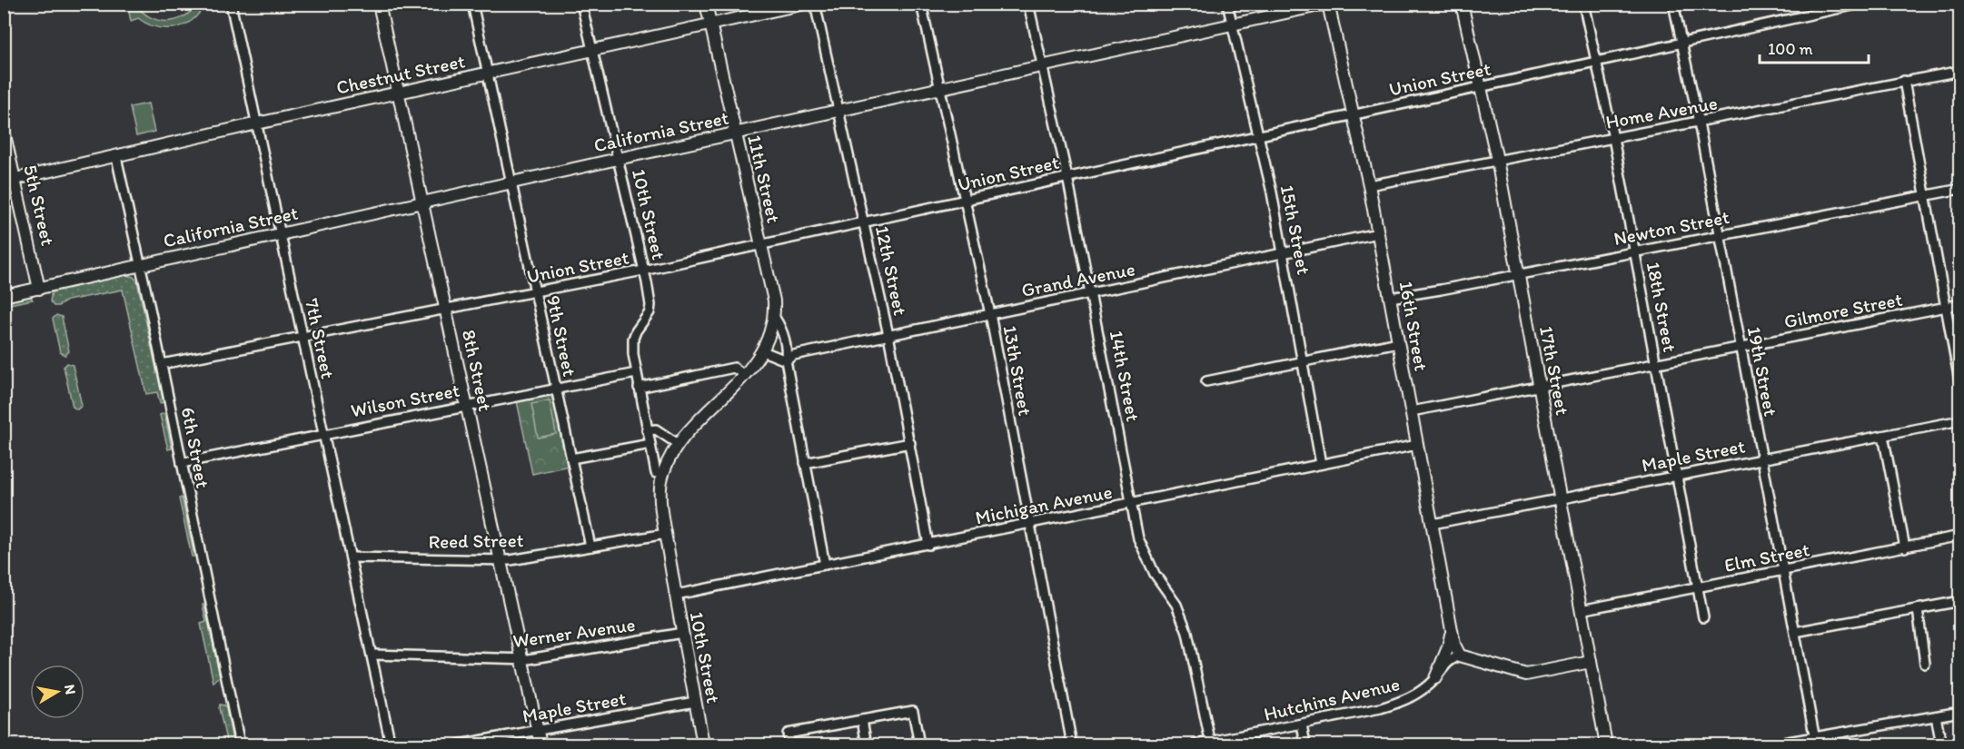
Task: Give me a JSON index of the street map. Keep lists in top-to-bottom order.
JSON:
{
  "streets": {
    "street": [
      "Chestnut Street",
      "Union Street",
      "Home Avenue",
      "California Street",
      "11th Street",
      "5th Street",
      "10th Street",
      "Newton Street",
      "15th Street",
      "12th Street",
      "Grand Avenue",
      "18th Street",
      "Gilmore Street",
      "16th Street",
      "9th Street",
      "7th Street",
      "8th Street",
      "13th Street",
      "17th Street",
      "19th Street",
      "14th Street",
      "Wilson Street",
      "6th Street",
      "Maple Street",
      "Michigan Avenue",
      "Reed Street",
      "Elm Street",
      "Werner Avenue",
      "Hutchins Avenue"
    ]
  },
  "crossings": [
    ["Chestnut Street", "11th Street"],
    ["Chestnut Street", "5th Street"],
    ["Chestnut Street", "10th Street"],
    ["Chestnut Street", "9th Street"],
    ["Chestnut Street", "7th Street"],
    ["Chestnut Street", "8th Street"],
    ["Chestnut Street", "6th Street"],
    ["Union Street", "11th Street"],
    ["Union Street", "10th Street"],
    ["Union Street", "15th Street"],
    ["Union Street", "12th Street"],
    ["Union Street", "18th Street"],
    ["Union Street", "16th Street"],
    ["Union Street", "9th Street"],
    ["Union Street", "7th Street"],
    ["Union Street", "8th Street"],
    ["Union Street", "13th Street"],
    ["Union Street", "17th Street"],
    ["Union Street", "19th Street"],
    ["Union Street", "14th Street"],
    ["Union Street", "6th Street"],
    ["Home Avenue", "18th Street"],
    ["Home Avenue", "16th Street"],
    ["Home Avenue", "17th Street"],
    ["Home Avenue", "19th Street"],
    ["California Street", "11th Street"],
    ["California Street", "5th Street"],
    ["California Street", "10th Street"],
    ["California Street", "15th Street"],
    ["California Street", "12th Street"],
    ["California Street", "16th Street"],
    ["California Street", "9th Street"],
    ["California Street", "7th Street"],
    ["California Street", "8th Street"],
    ["California Street", "13th Street"],
    ["California Street", "14th Street"],
    ["California Street", "6th Street"],
    ["11th Street", "Grand Avenue"],
    ["11th Street", "Michigan Avenue"],
    ["10th Street", "Wilson Street"],
    ["10th Street", "Maple Street"],
    ["10th Street", "Michigan Avenue"],
    ["10th Street", "Reed Street"],
    ["10th Street", "Werner Avenue"],
    ["Newton Street", "18th Street"],
    ["Newton Street", "16th Street"],
    ["Newton Street", "17th Street"],
    ["Newton Street", "19th Street"],
    ["15th Street", "Grand Avenue"],
    ["15th Street", "Michigan Avenue"],
    ["12th Street", "Grand Avenue"],
    ["12th Street", "Michigan Avenue"],
    ["Grand Avenue", "16th Street"],
    ["Grand Avenue", "13th Street"],
    ["Grand Avenue", "14th Street"],
    ["18th Street", "Gilmore Street"],
    ["18th Street", "Maple Street"],
    ["18th Street", "Elm Street"],
    ["Gilmore Street", "16th Street"],
    ["Gilmore Street", "17th Street"],
    ["Gilmore Street", "19th Street"],
    ["16th Street", "Maple Street"],
    ["16th Street", "Michigan Avenue"],
    ["16th Street", "Hutchins Avenue"],
    ["9th Street", "Wilson Street"],
    ["9th Street", "Reed Street"],
    ["7th Street", "Wilson Street"],
    ["7th Street", "Reed Street"],
    ["7th Street", "Werner Avenue"],
    ["8th Street", "Wilson Street"],
    ["8th Street", "Maple Street"],
    ["8th Street", "Reed Street"],
    ["8th Street", "Werner Avenue"],
    ["13th Street", "Michigan Avenue"],
    ["17th Street", "Maple Street"],
    ["17th Street", "Elm Street"],
    ["19th Street", "Maple Street"],
    ["19th Street", "Elm Street"],
    ["14th Street", "Michigan Avenue"],
    ["14th Street", "Hutchins Avenue"],
    ["Wilson Street", "6th Street"]
  ],
  "scale_bar": "100 m",
  "north": "right"
}
